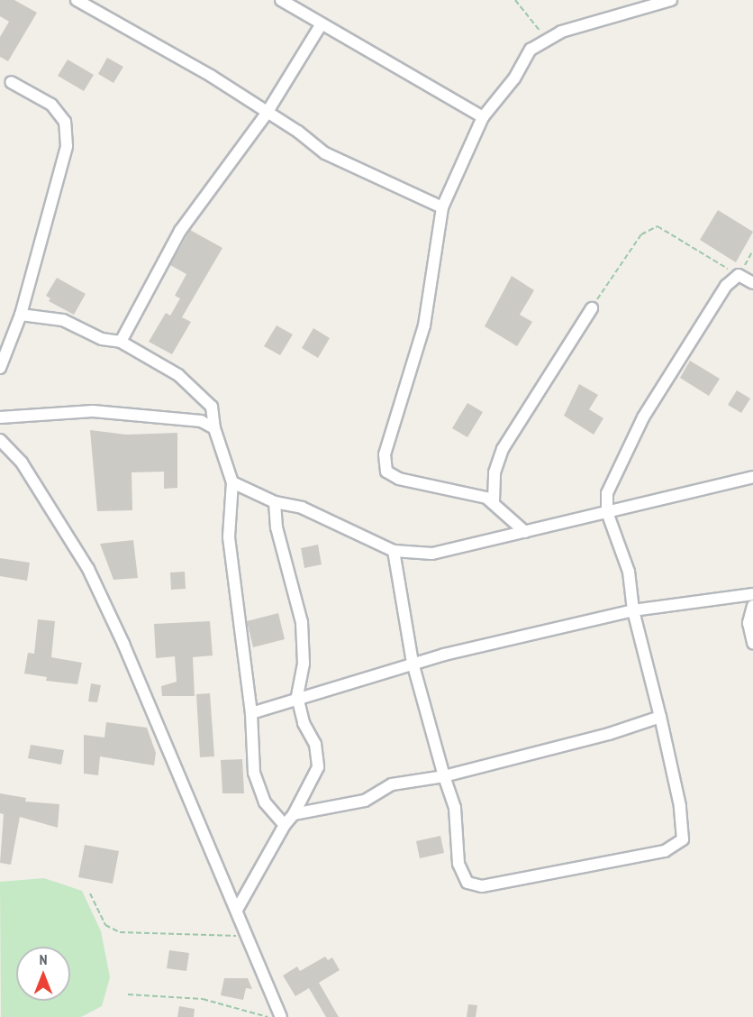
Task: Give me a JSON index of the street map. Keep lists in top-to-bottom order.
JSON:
{
  "north": "top"
}
